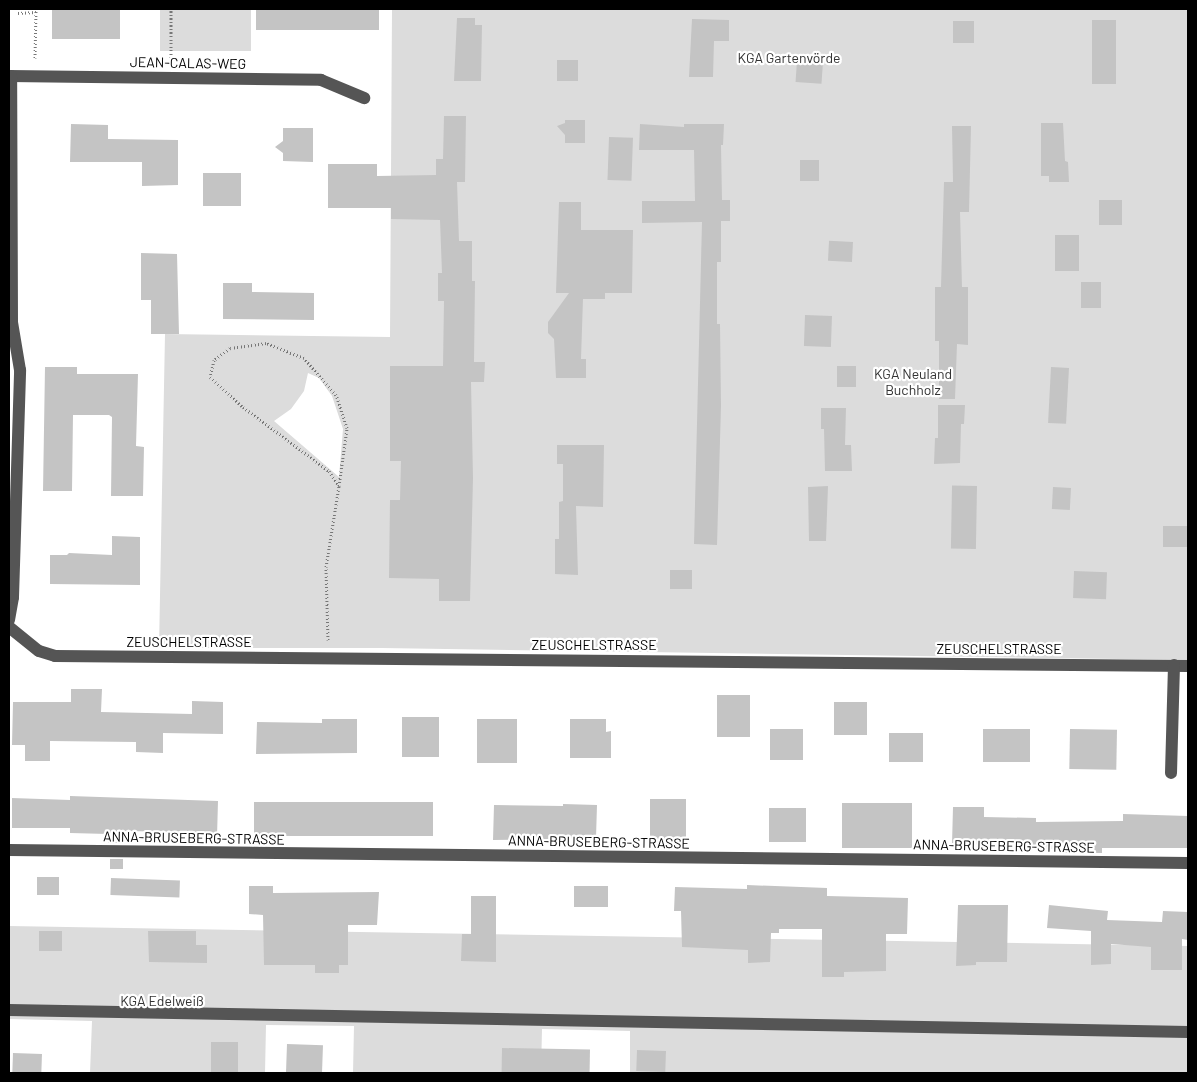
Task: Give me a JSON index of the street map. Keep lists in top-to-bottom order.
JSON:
{
  "streets": {
    "street": ["JEAN-CALAS-WEG", "ZEUSCHELSTRASSE", "ANNA-BRUSEBERG-STRASSE"]
  },
  "parks": ["KGA Gartenvörde", "KGA Neuland Buchholz", "KGA Edelweiß"]
}
